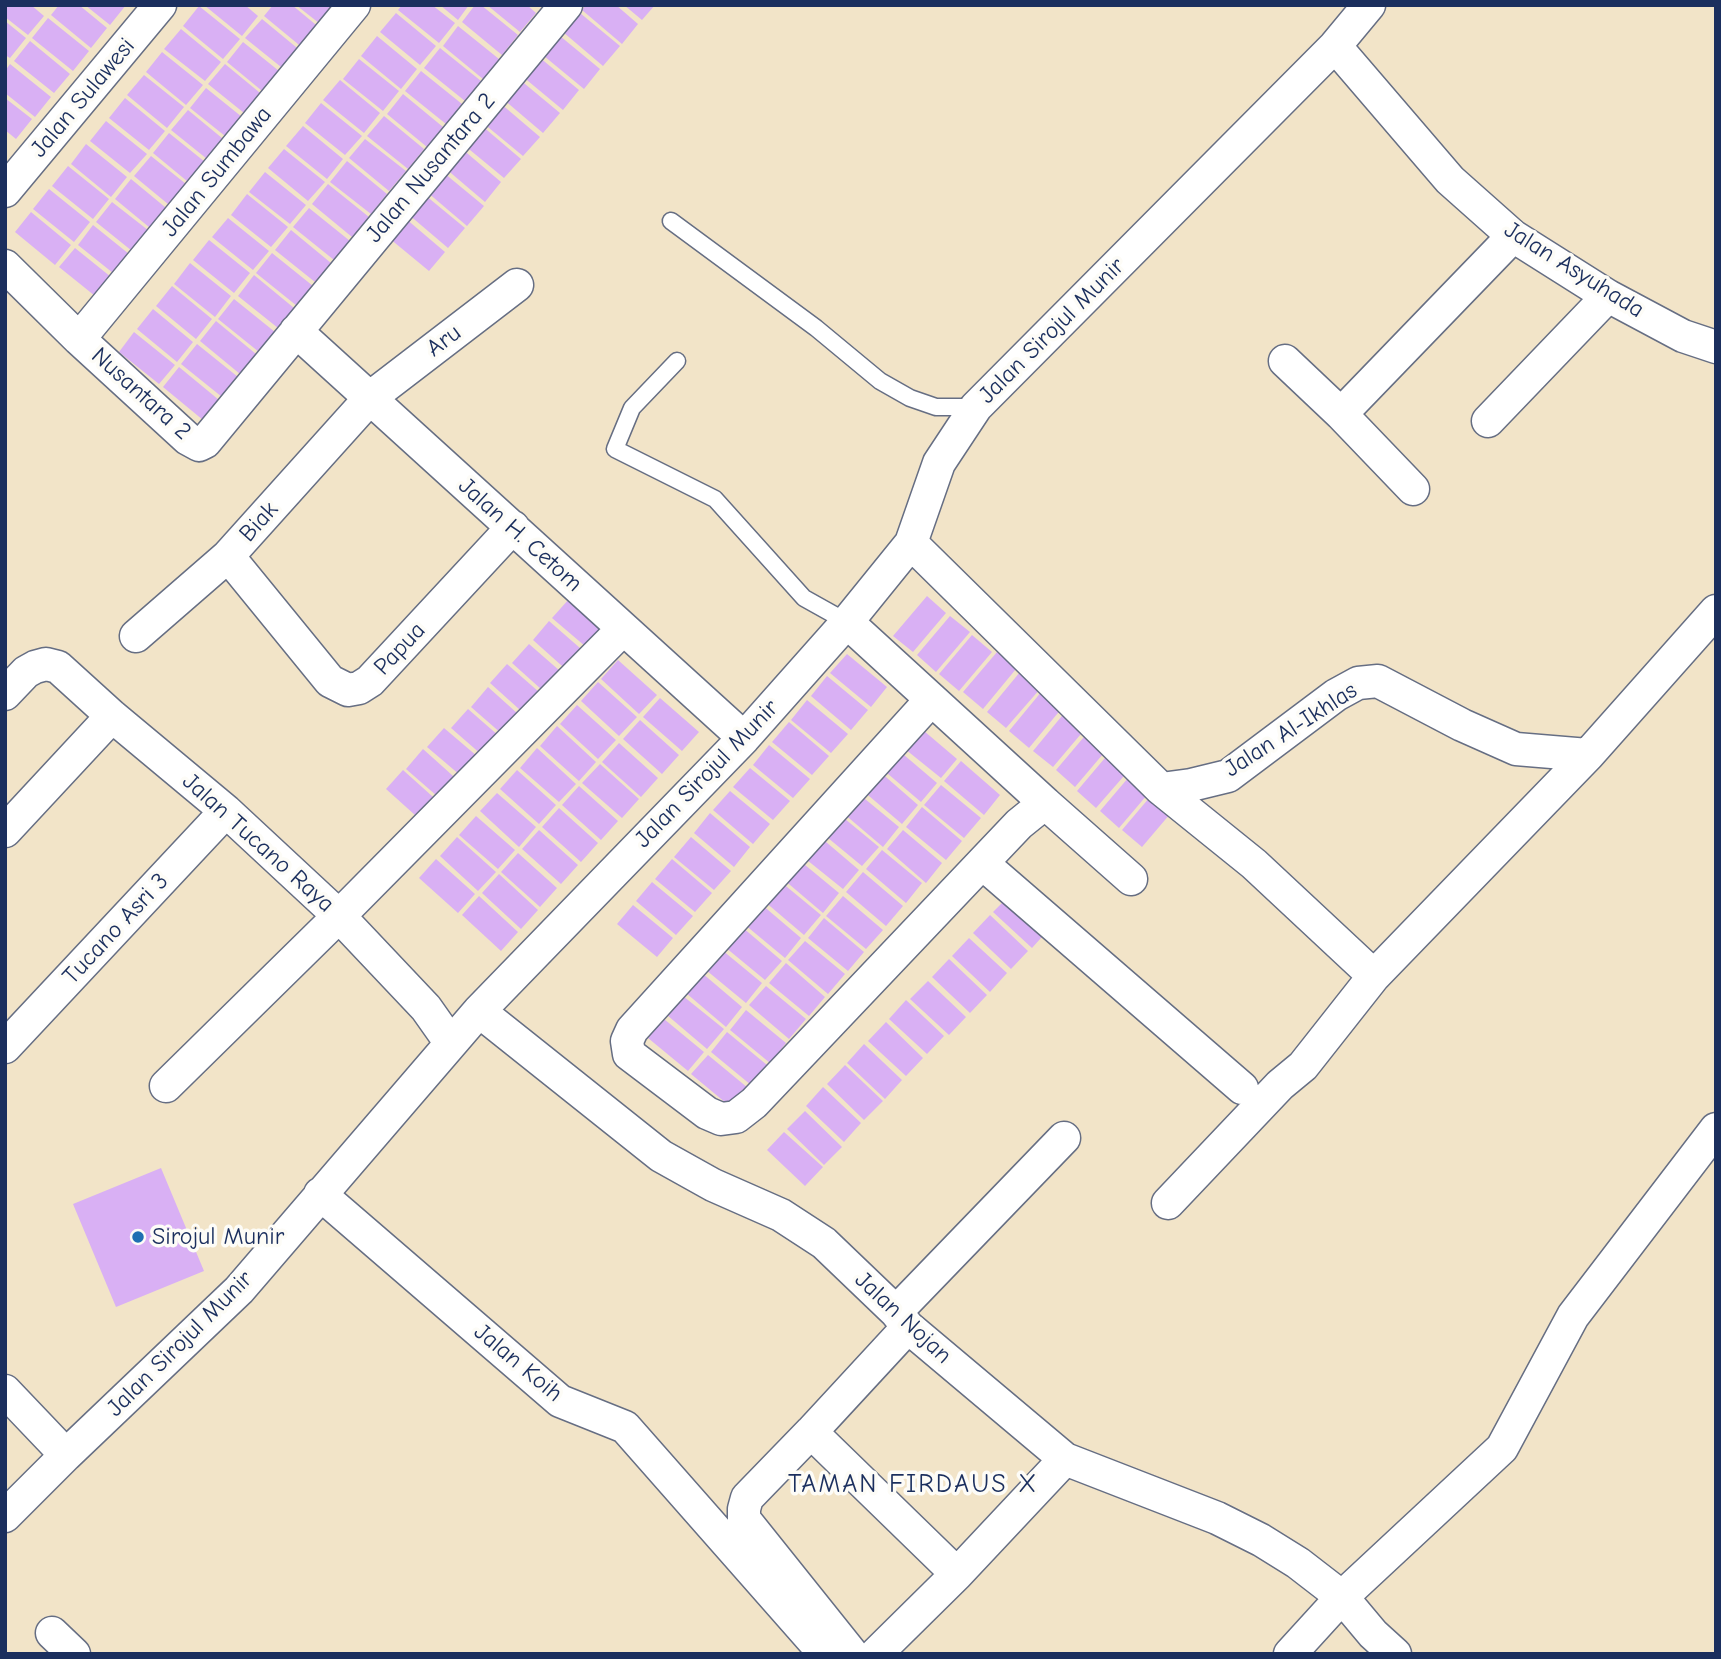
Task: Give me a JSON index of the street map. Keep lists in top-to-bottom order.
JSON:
{
  "streets": {
    "street": [
      "Jalan Sulawesi",
      "Jalan Nusantara 2",
      "Jalan Sumbawa",
      "Jalan Asyuhada",
      "Jalan Sirojul Munir",
      "Aru",
      "Nusantara 2",
      "Biak",
      "Jalan H. Cetom",
      "Papua",
      "Jalan Al-Ikhlas",
      "Jalan Tucano Raya",
      "Tucano Asri 3",
      "Jalan Nojan",
      "Jalan Koih"
    ]
  },
  "crossings": [
    ["Jalan Nusantara 2", "Nusantara 2"],
    ["Jalan Nusantara 2", "Jalan H. Cetom"],
    ["Jalan Sumbawa", "Nusantara 2"],
    ["Jalan Asyuhada", "Jalan Sirojul Munir"],
    ["Jalan Sirojul Munir", "Jalan H. Cetom"],
    ["Jalan Sirojul Munir", "Jalan Tucano Raya"],
    ["Jalan Sirojul Munir", "Jalan Nojan"],
    ["Jalan Sirojul Munir", "Jalan Koih"],
    ["Aru", "Biak"],
    ["Aru", "Jalan H. Cetom"],
    ["Nusantara 2", "Jalan H. Cetom"],
    ["Biak", "Jalan H. Cetom"],
    ["Biak", "Papua"],
    ["Jalan H. Cetom", "Papua"],
    ["Jalan Tucano Raya", "Tucano Asri 3"]
  ],
  "districts": ["TAMAN FIRDAUS X"],
  "places": ["Sirojul Munir"]
}
